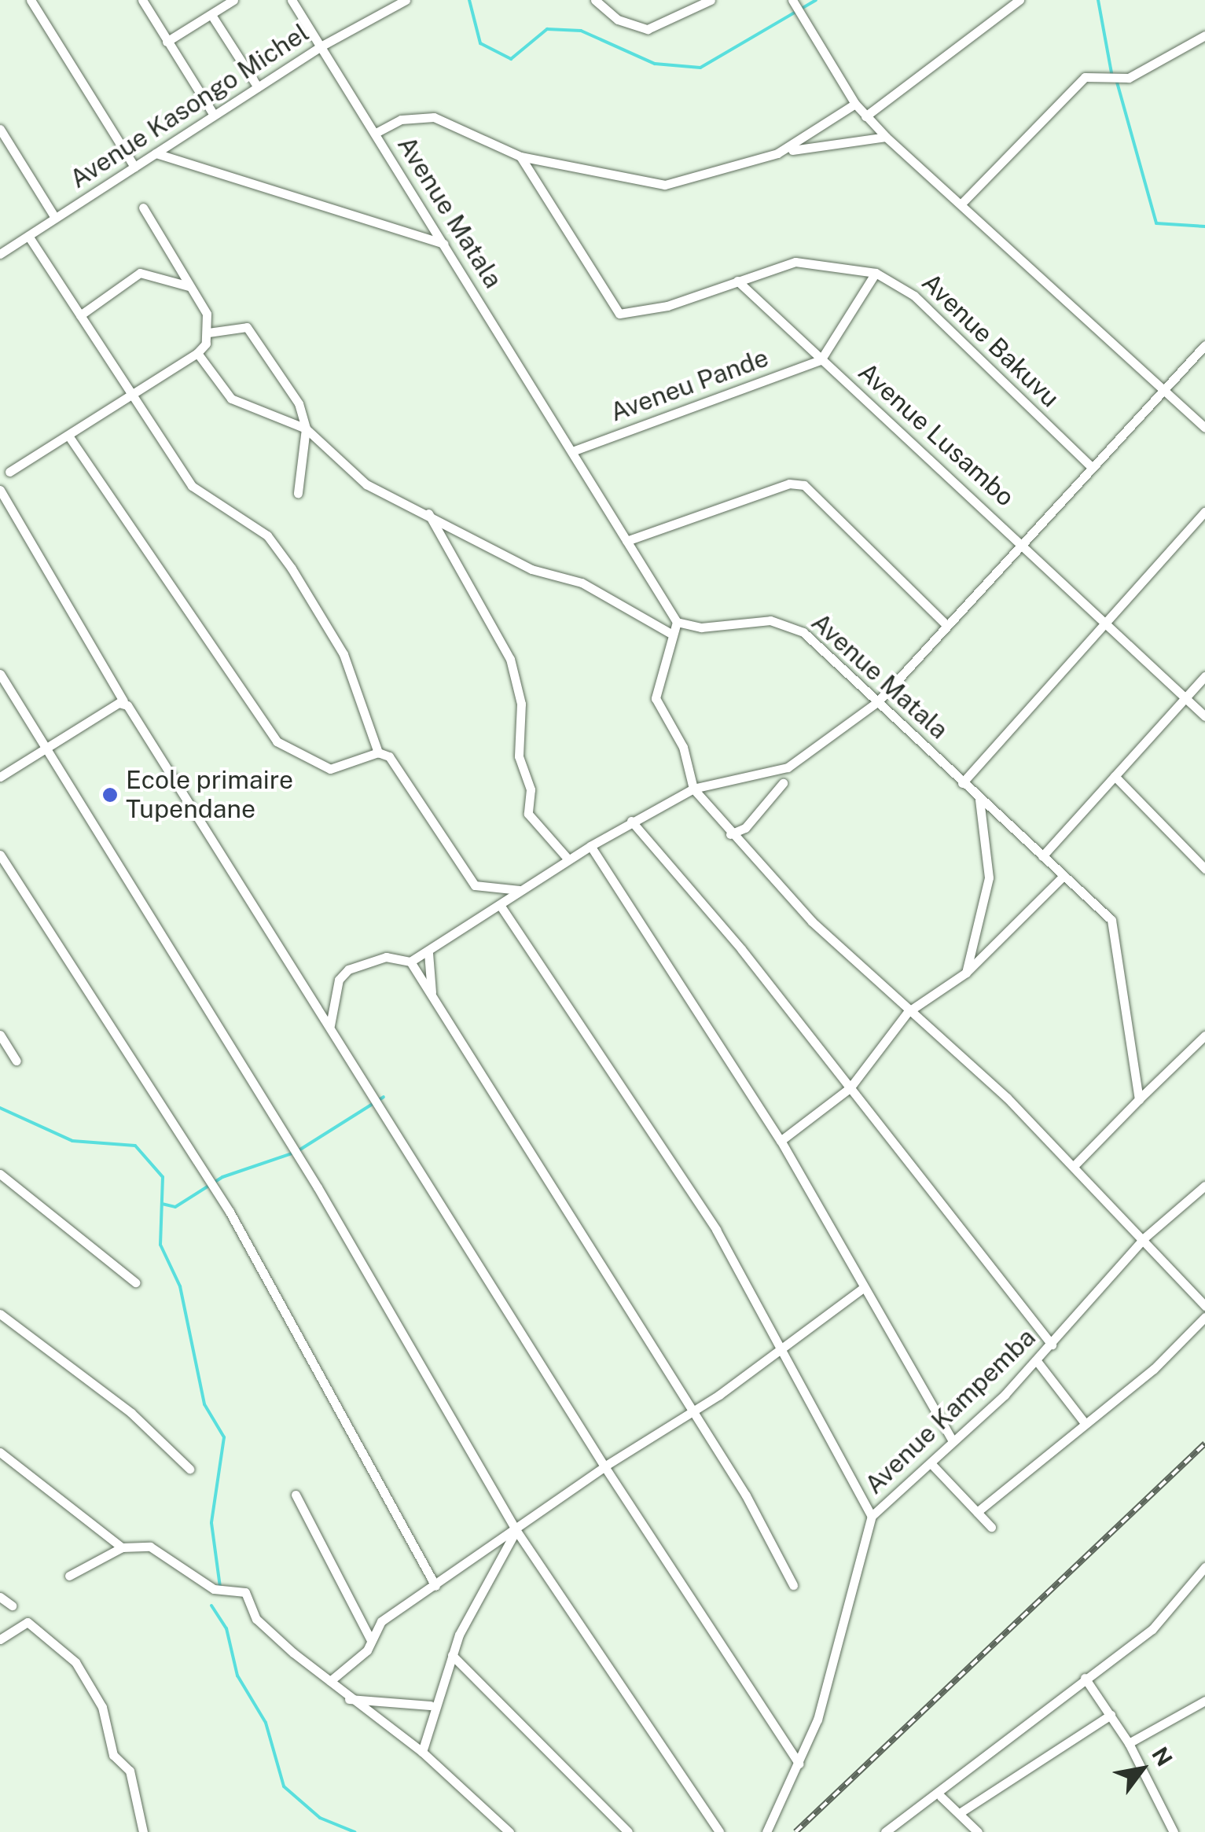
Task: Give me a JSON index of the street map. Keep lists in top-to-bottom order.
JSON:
{
  "streets": {
    "street": [
      "Avenue Kasongo Michel",
      "Avenue Matala",
      "Avenue Bakuvu",
      "Aveneu Pande",
      "Avenue Lusambo",
      "Avenue Kampemba"
    ]
  },
  "crossings": [
    ["Avenue Kasongo Michel", "Avenue Matala"],
    ["Avenue Matala", "Aveneu Pande"],
    ["Avenue Bakuvu", "Avenue Lusambo"],
    ["Aveneu Pande", "Avenue Lusambo"]
  ],
  "places": ["Ecole primaire Tupendane"],
  "north": "top right"
}
